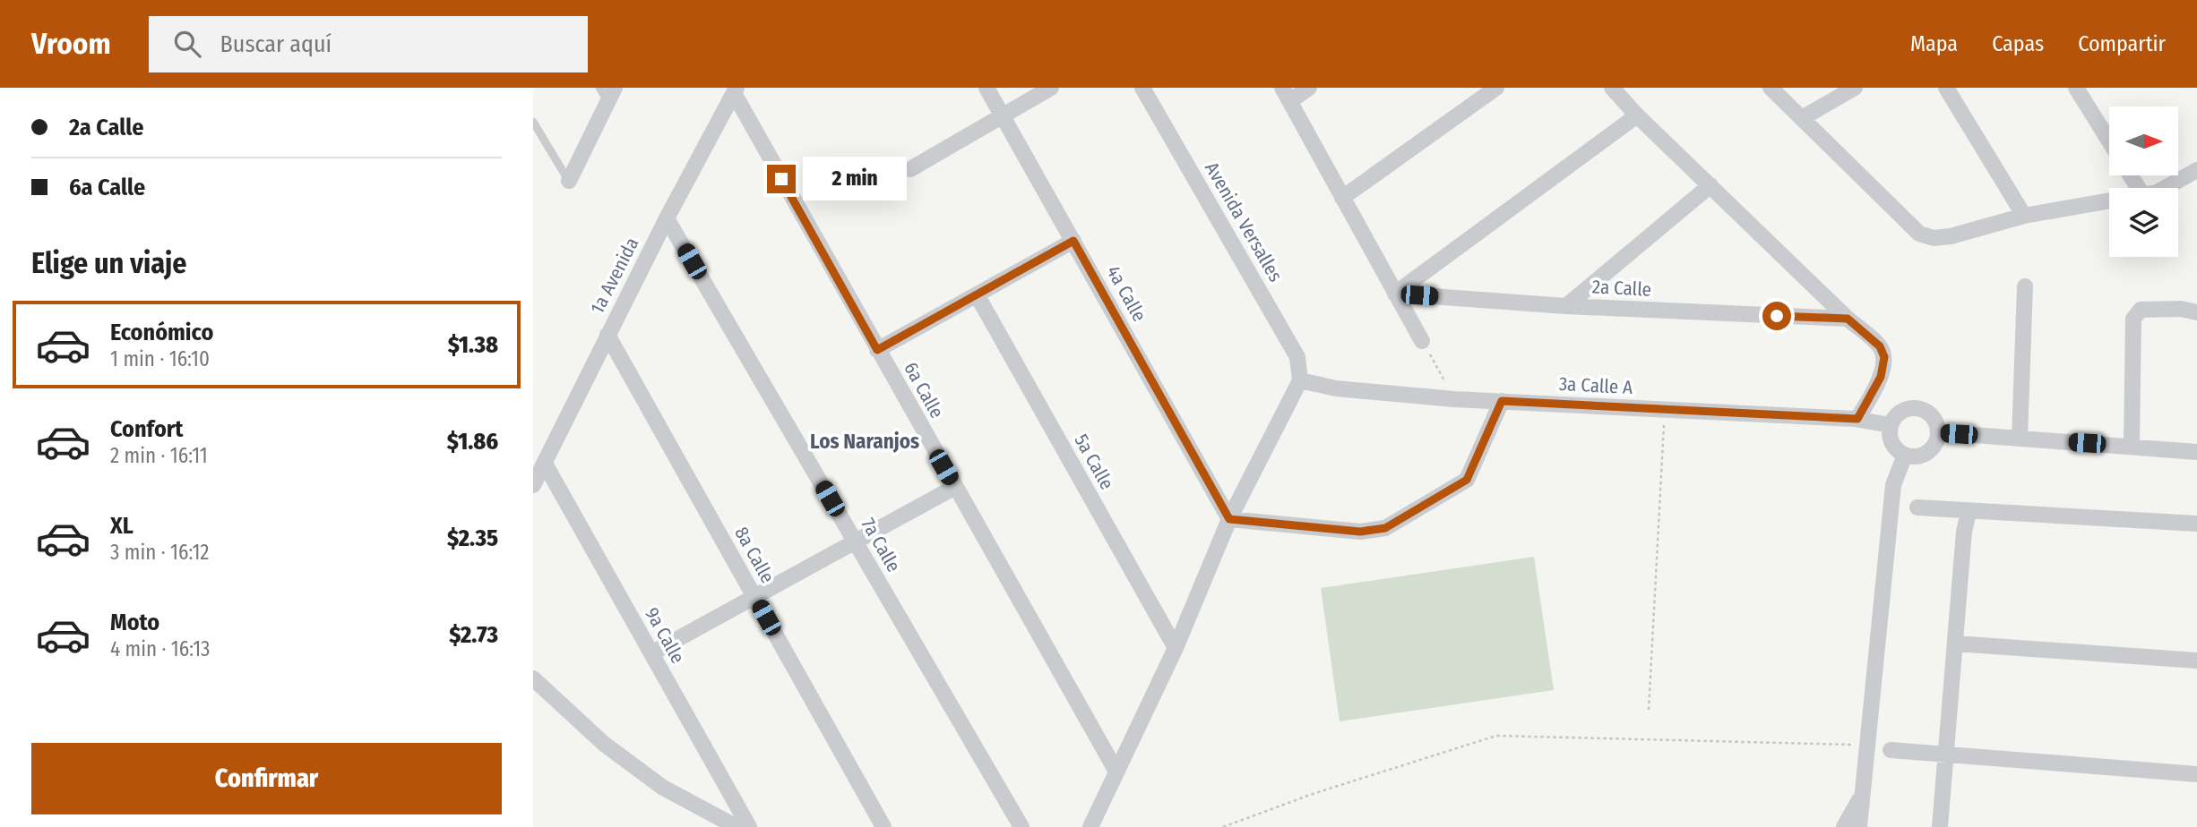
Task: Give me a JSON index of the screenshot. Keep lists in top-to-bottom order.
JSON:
{
  "streets": {
    "street": [
      "Avenida Versalles",
      "1a Avenida",
      "2a Calle",
      "4a Calle",
      "3a Calle A",
      "6a Calle",
      "5a Calle",
      "7a Calle",
      "8a Calle",
      "9a Calle"
    ]
  },
  "crossings": [
    ["Avenida Versalles", "3a Calle A"],
    ["1a Avenida", "6a Calle"],
    ["1a Avenida", "7a Calle"],
    ["1a Avenida", "8a Calle"],
    ["1a Avenida", "9a Calle"]
  ],
  "districts": ["Los Naranjos"],
  "north": "right",
  "page": {
    "header": "Vroom",
    "search": "Buscar aquí",
    "nav": ["Mapa", "Capas", "Compartir"],
    "banner": ["2a Calle", "6a Calle"],
    "bubble": "2 min",
    "heading": "Elige un viaje",
    "list": [
      {
        "name": "Económico",
        "note": "1 min · 16:10",
        "value": "$1.38"
      },
      {
        "name": "Confort",
        "note": "2 min · 16:11",
        "value": "$1.86"
      },
      {
        "name": "XL",
        "note": "3 min · 16:12",
        "value": "$2.35"
      },
      {
        "name": "Moto",
        "note": "4 min · 16:13",
        "value": "$2.73"
      }
    ],
    "buttons": "Confirmar"
  }
}
